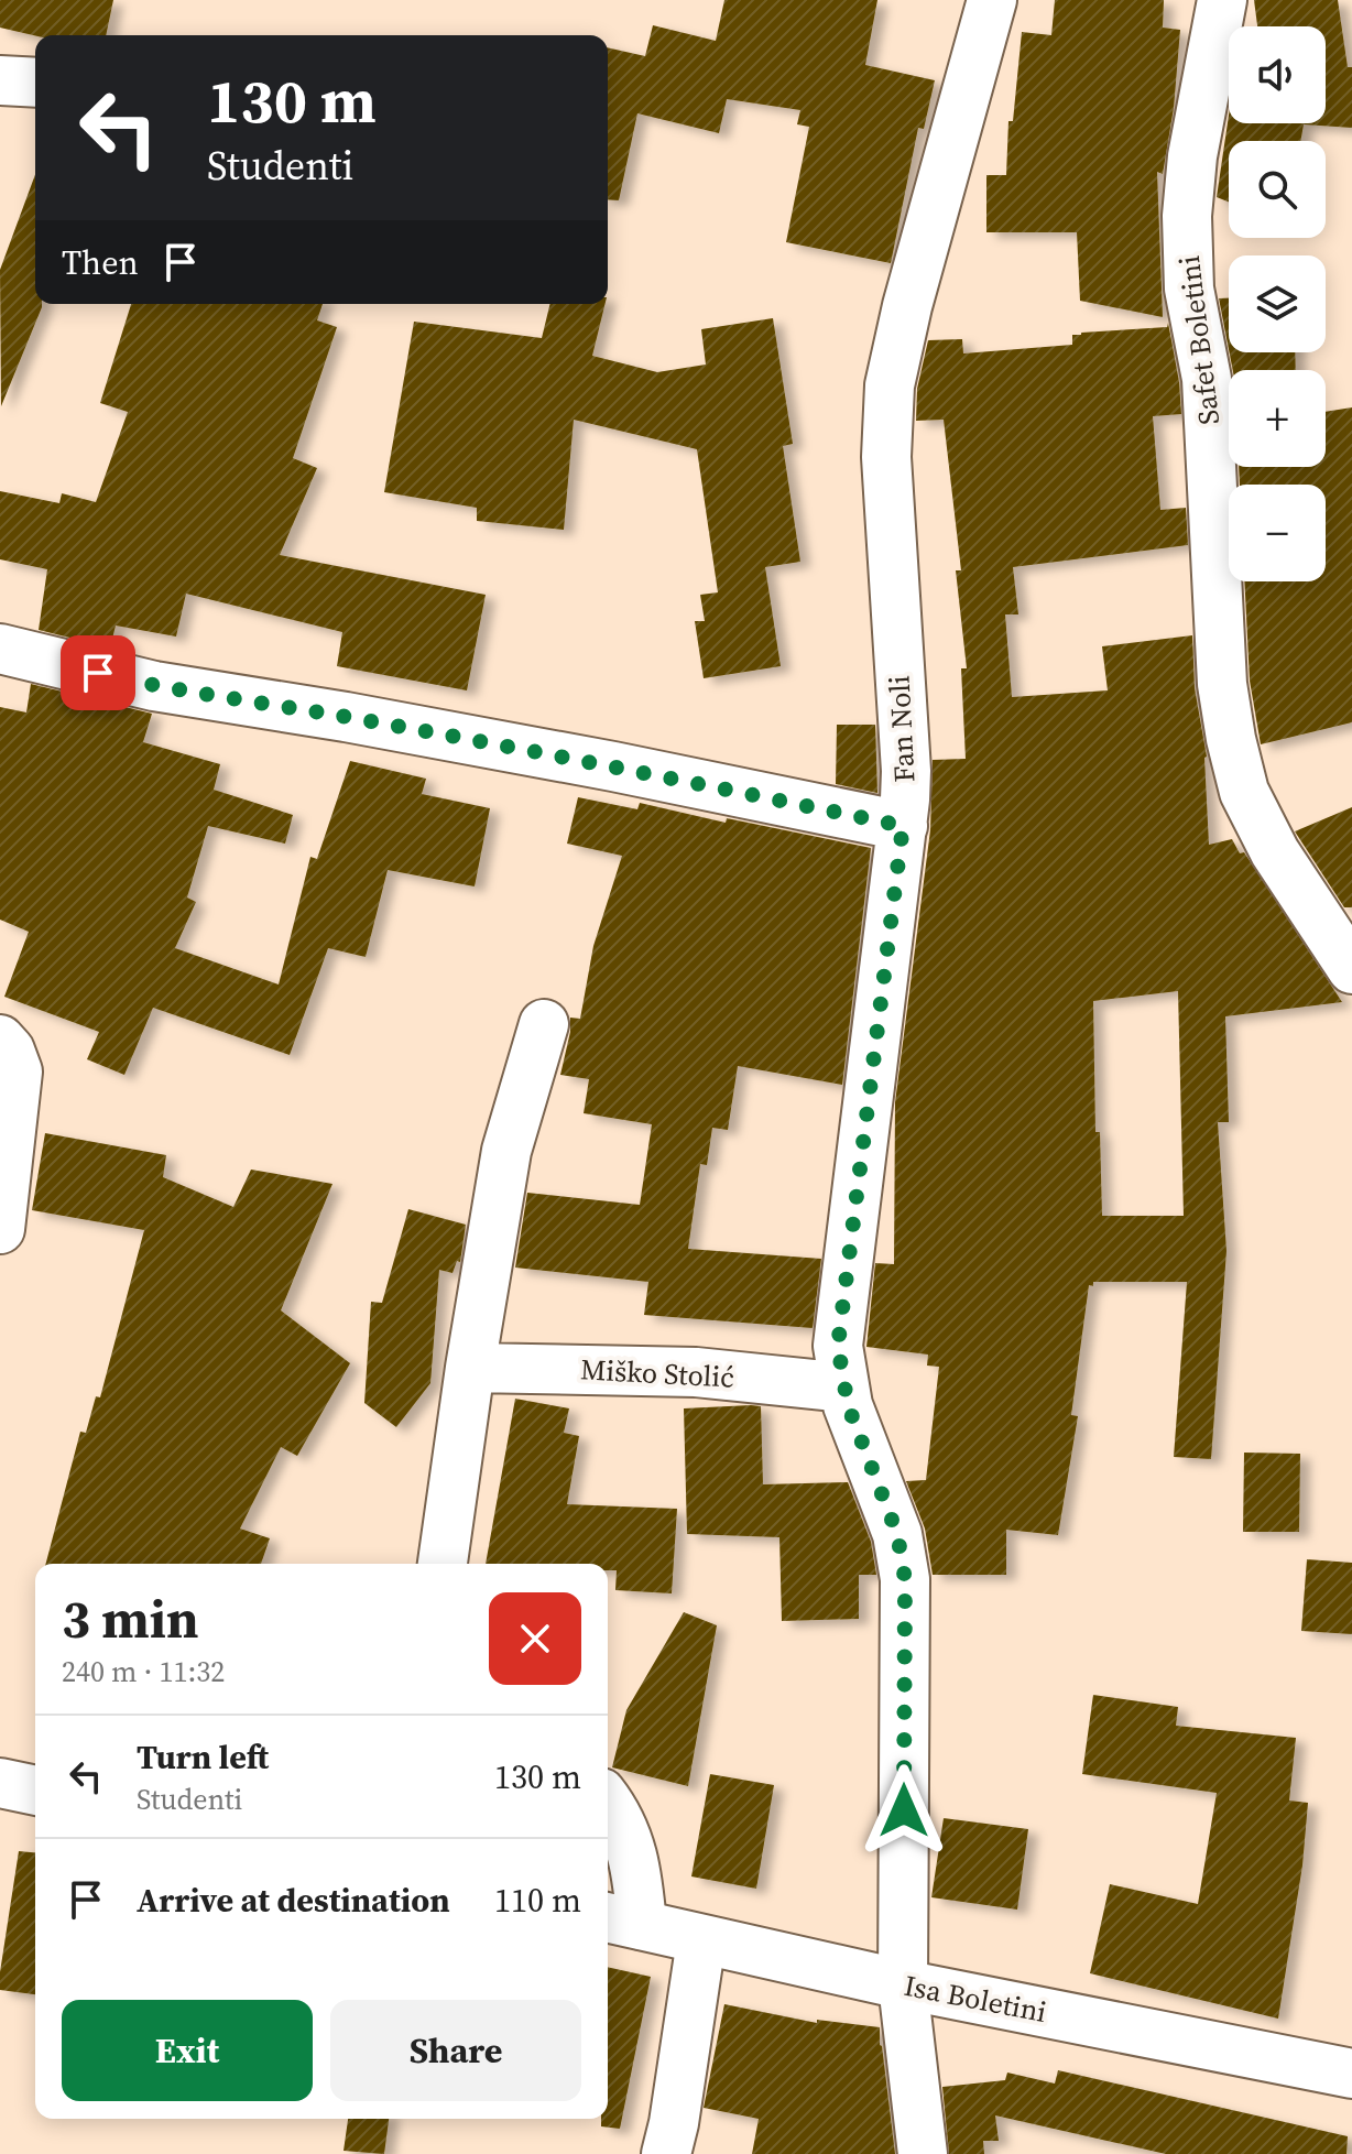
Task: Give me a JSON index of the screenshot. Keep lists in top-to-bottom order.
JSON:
{
  "streets": {
    "street": [
      "Safet Boletini",
      "Fan Noli",
      "Miško Stolić",
      "Isa Boletini"
    ]
  },
  "crossings": [
    ["Fan Noli", "Miško Stolić"],
    ["Fan Noli", "Isa Boletini"]
  ],
  "page": {
    "map_buttons": ["+", "−"],
    "turn": ["130 m", "Studenti"],
    "then": "Then",
    "heading": ["3 min", "240 m · 11:32"],
    "list": [
      {
        "name": "Turn left",
        "note": "Studenti",
        "value": "130 m"
      },
      {
        "name": "Arrive at destination",
        "value": "110 m"
      }
    ],
    "buttons": ["Exit", "Share"]
  }
}
